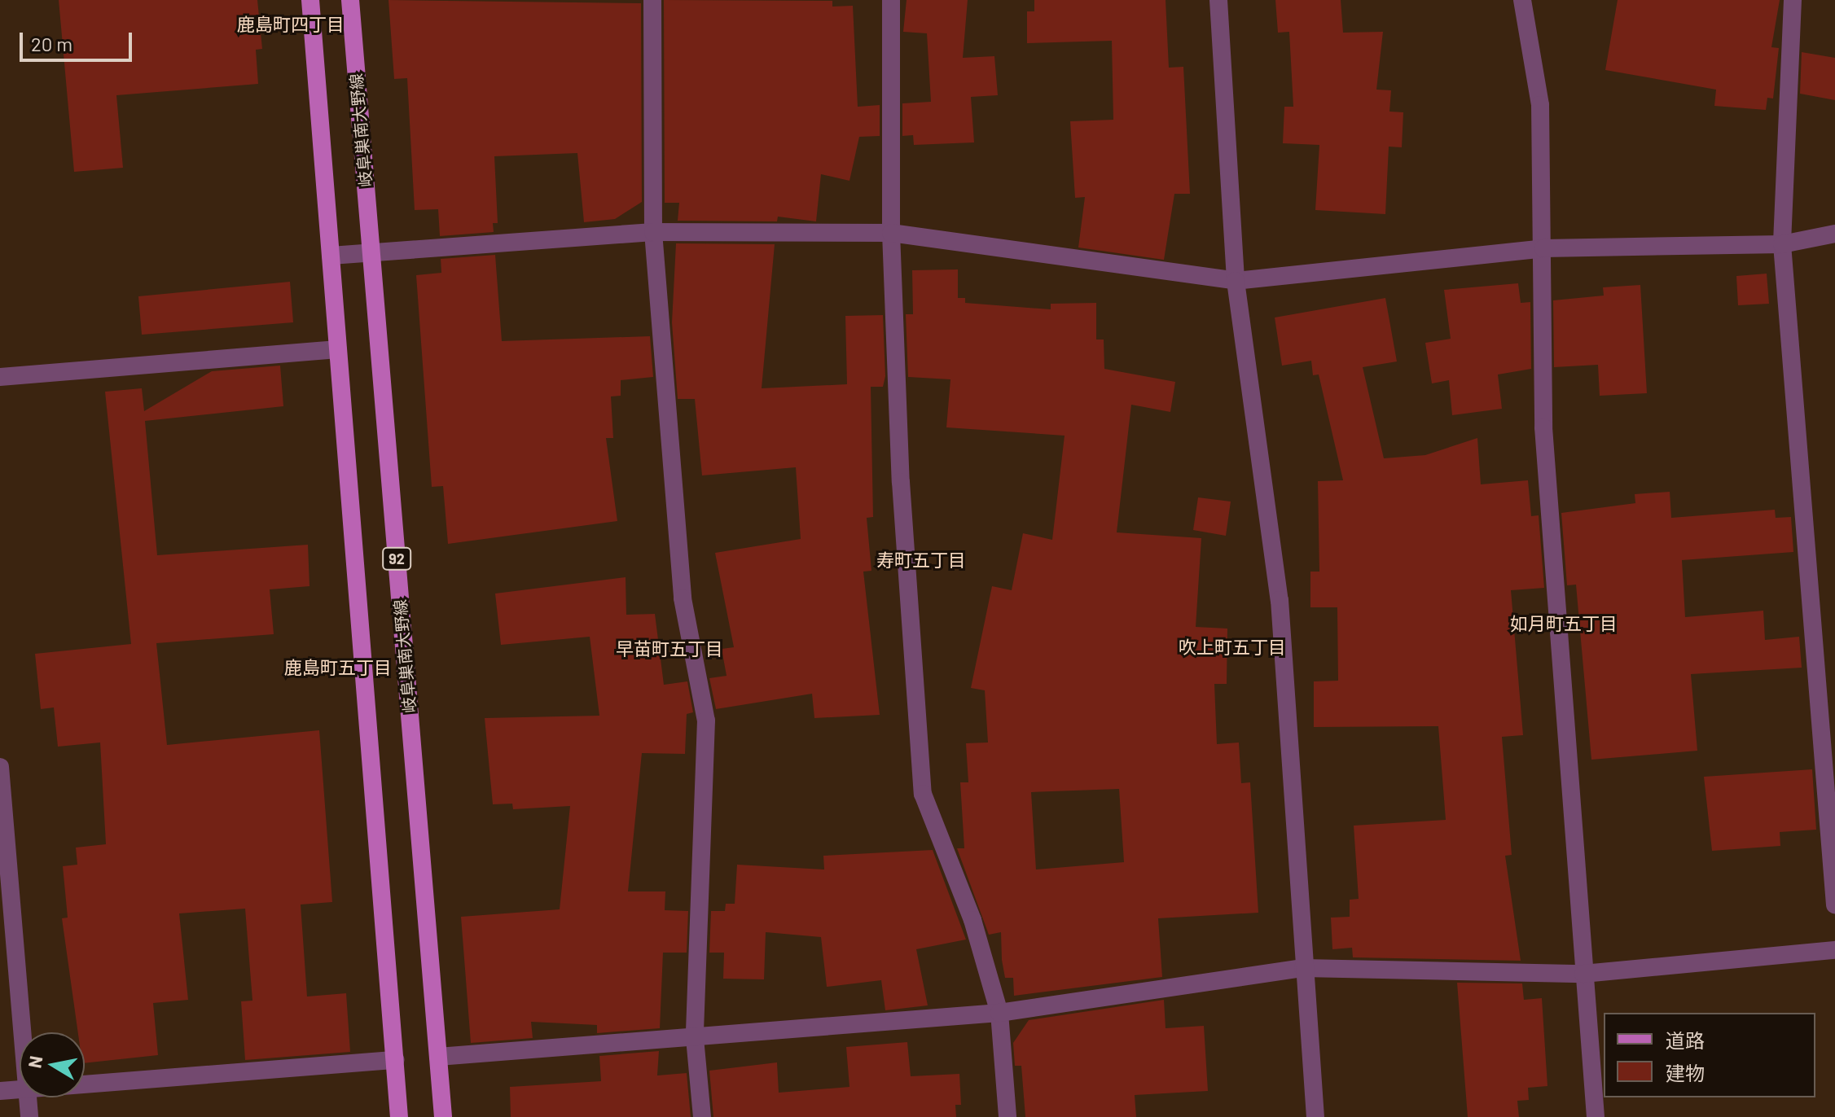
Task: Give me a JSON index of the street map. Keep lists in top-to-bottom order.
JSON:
{
  "streets": {
    "main road": ["岐阜巣南大野線", "92"]
  },
  "districts": [
    "鹿島町四丁目",
    "寿町五丁目",
    "如月町五丁目",
    "吹上町五丁目",
    "早苗町五丁目",
    "鹿島町五丁目"
  ],
  "legend": ["道路", "建物"],
  "scale_bar": "20 m",
  "north": "left"
}
